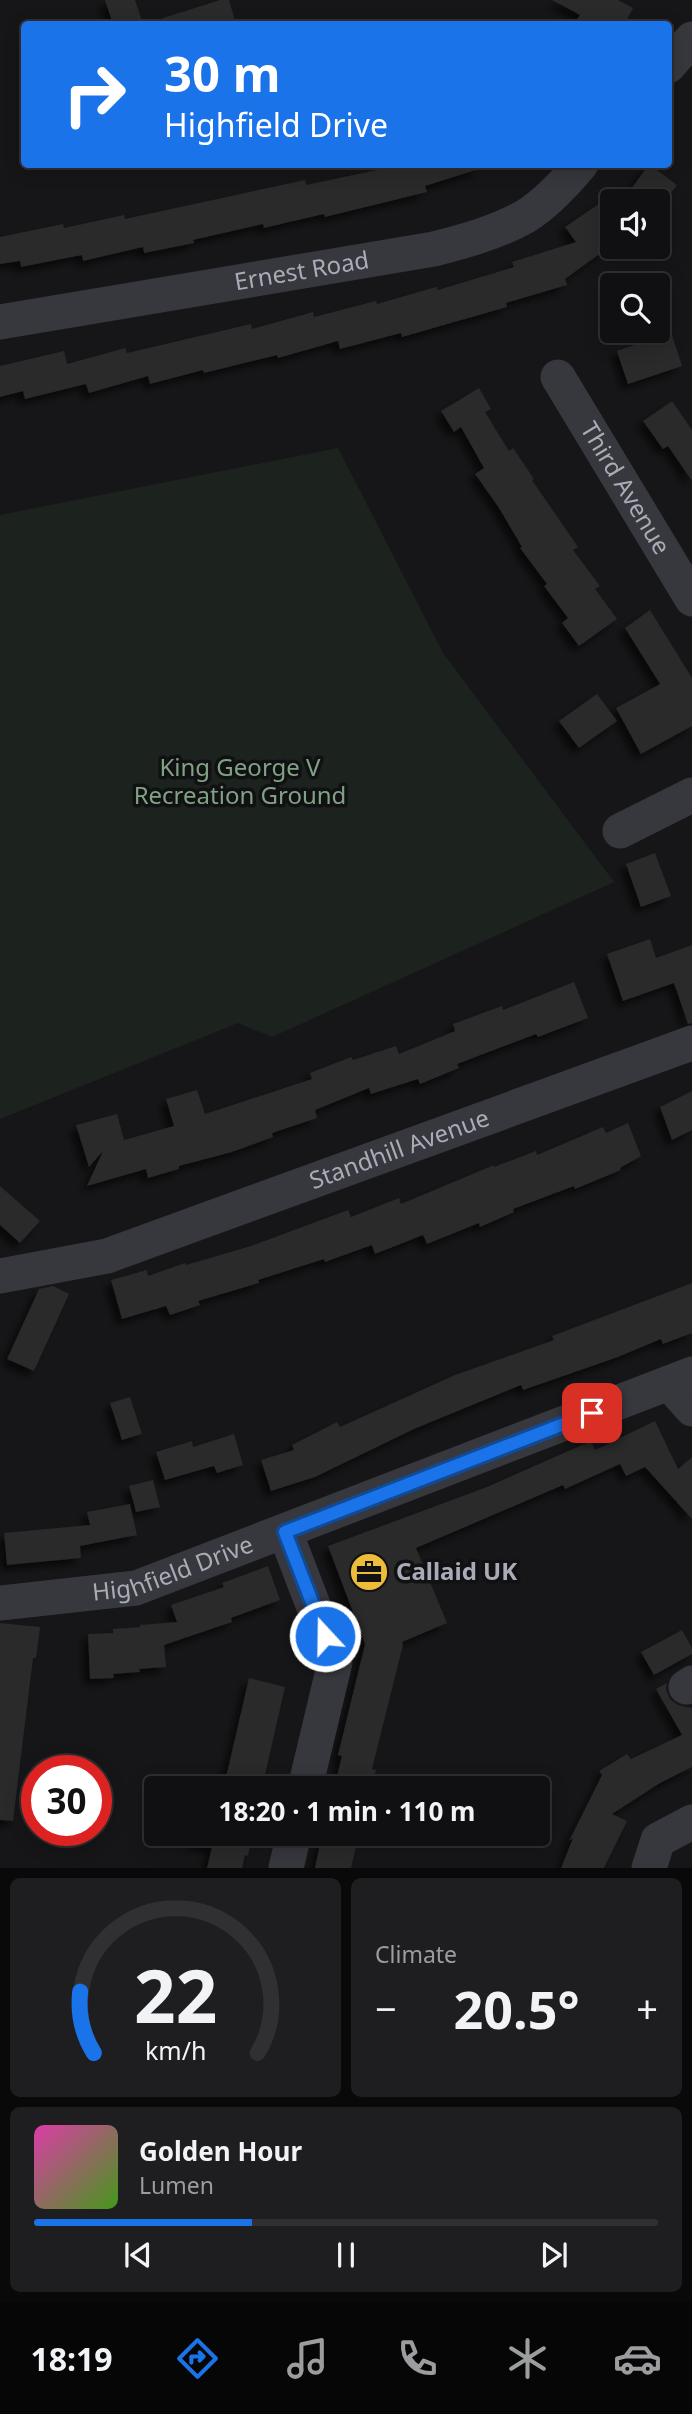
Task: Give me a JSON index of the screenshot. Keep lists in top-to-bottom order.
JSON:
{
  "streets": {
    "street": [
      "Ernest Road",
      "Third Avenue",
      "Standhill Avenue",
      "Highfield Drive"
    ]
  },
  "parks": ["King George V Recreation Ground"],
  "places": {
    "office": ["Callaid UK"]
  },
  "page": {
    "turn": ["30 m", "Highfield Drive"],
    "limit": "30",
    "trip": "18:20 · 1 min · 110 m",
    "tile": "Climate",
    "heat": ["−", "20.5°", "+"],
    "song": ["Golden Hour", "Lumen"],
    "tabs": "18:19",
    "gauge": ["22", "km/h"]
  }
}
